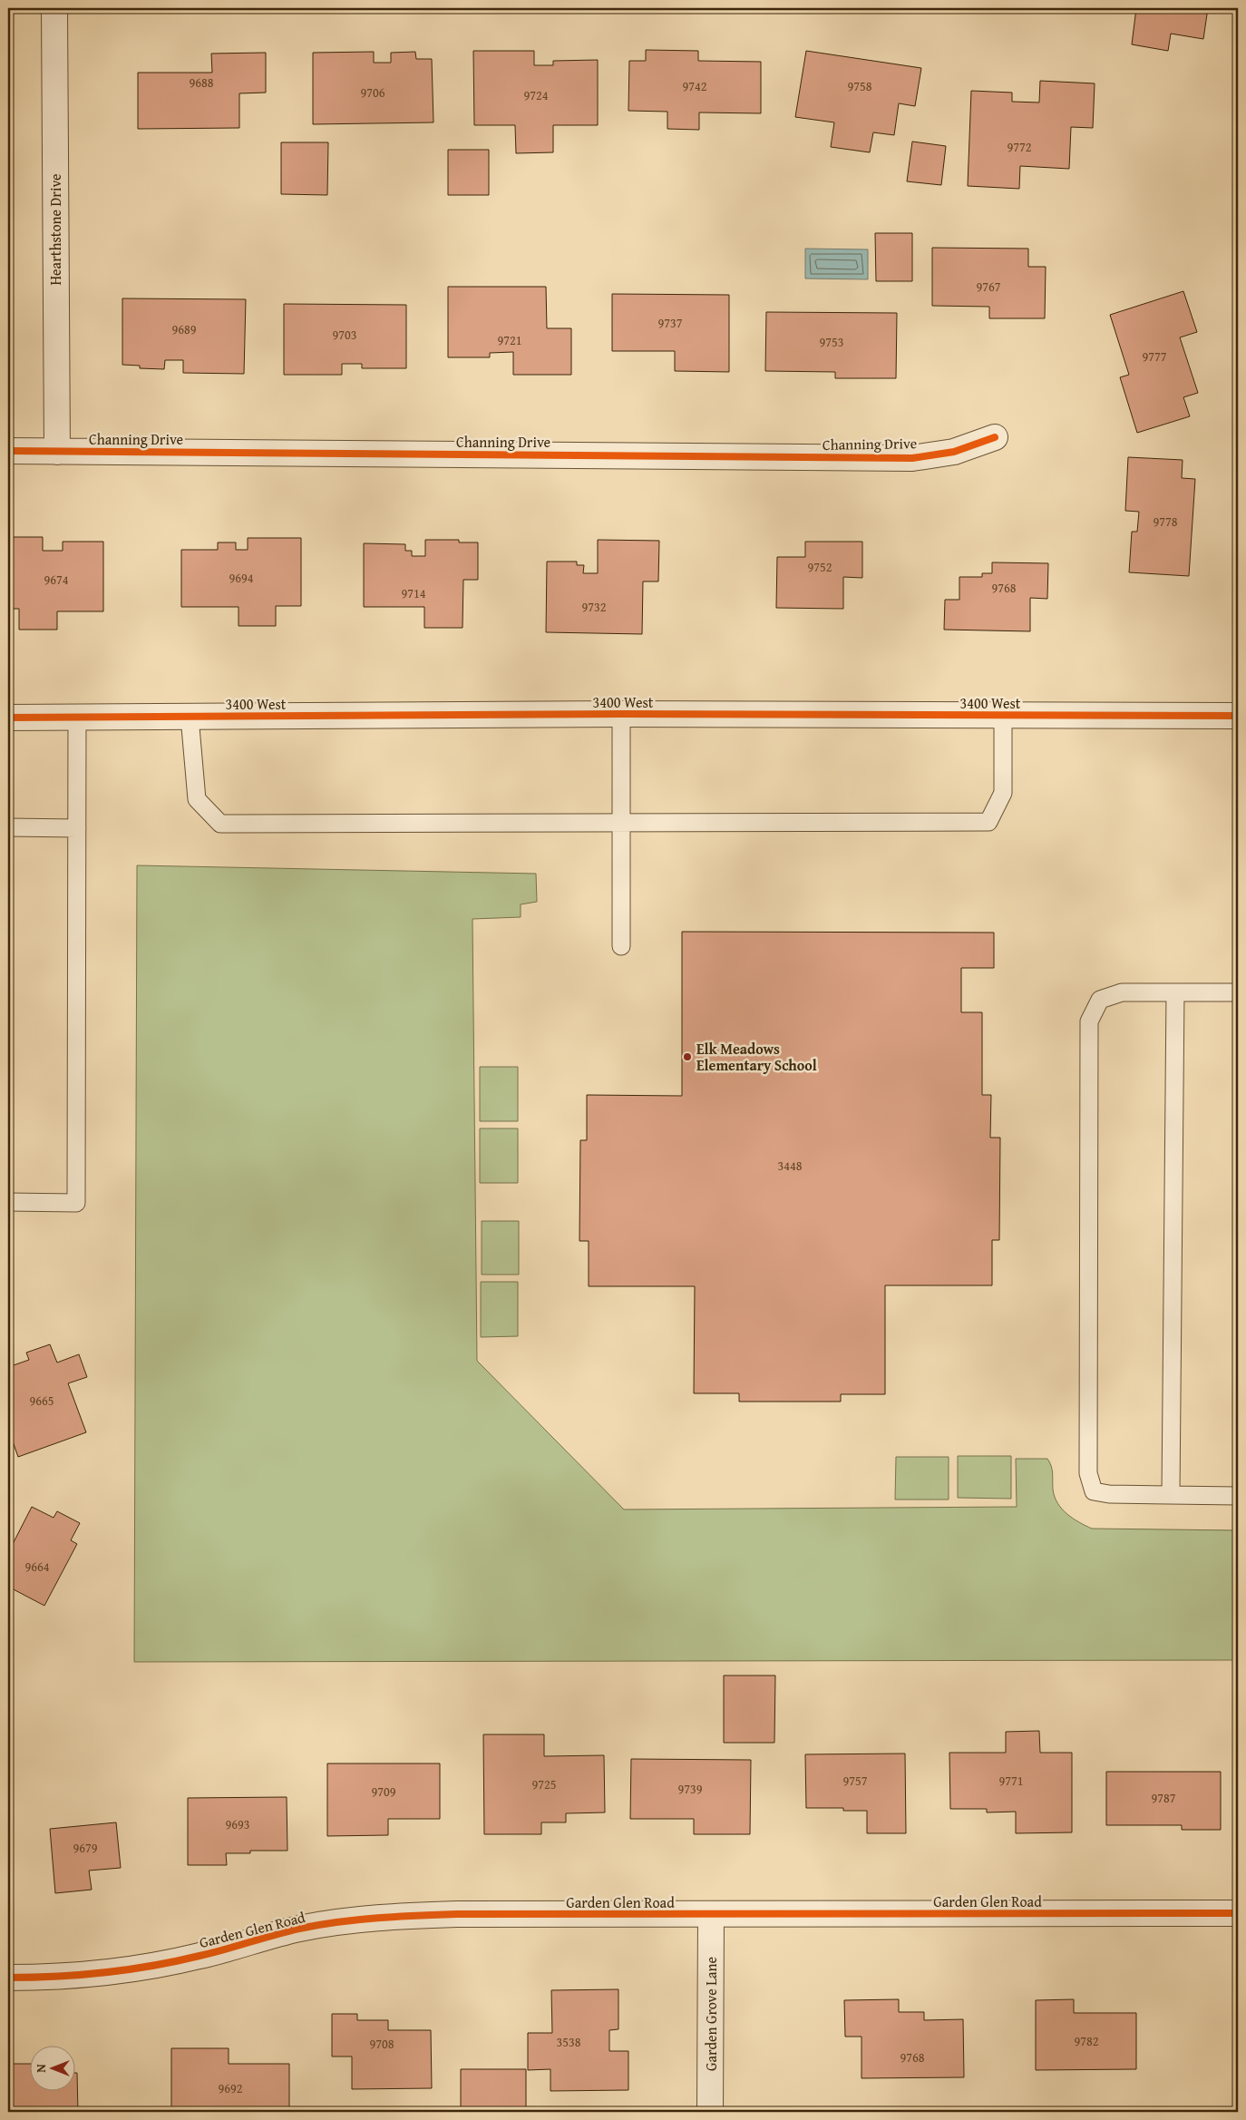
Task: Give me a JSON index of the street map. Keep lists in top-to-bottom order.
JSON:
{
  "streets": {
    "street": [
      "Hearthstone Drive",
      "Channing Drive",
      "3400 West",
      "Garden Glen Road",
      "Garden Grove Lane"
    ]
  },
  "crossings": [
    ["Hearthstone Drive", "Channing Drive"],
    ["Garden Glen Road", "Garden Grove Lane"]
  ],
  "places": ["Elk Meadows Elementary School"],
  "house_numbers": [
    "9688",
    "9742",
    "9758",
    "9706",
    "9724",
    "9772",
    "9767",
    "9737",
    "9689",
    "9703",
    "9721",
    "9753",
    "9777",
    "9778",
    "9752",
    "9694",
    "9674",
    "9768",
    "9714",
    "9732",
    "3448",
    "9665",
    "9664",
    "9757",
    "9771",
    "9725",
    "9739",
    "9709",
    "9787",
    "9693",
    "9679",
    "9782",
    "3538",
    "9708",
    "9768",
    "9692"
  ],
  "north": "left"
}
